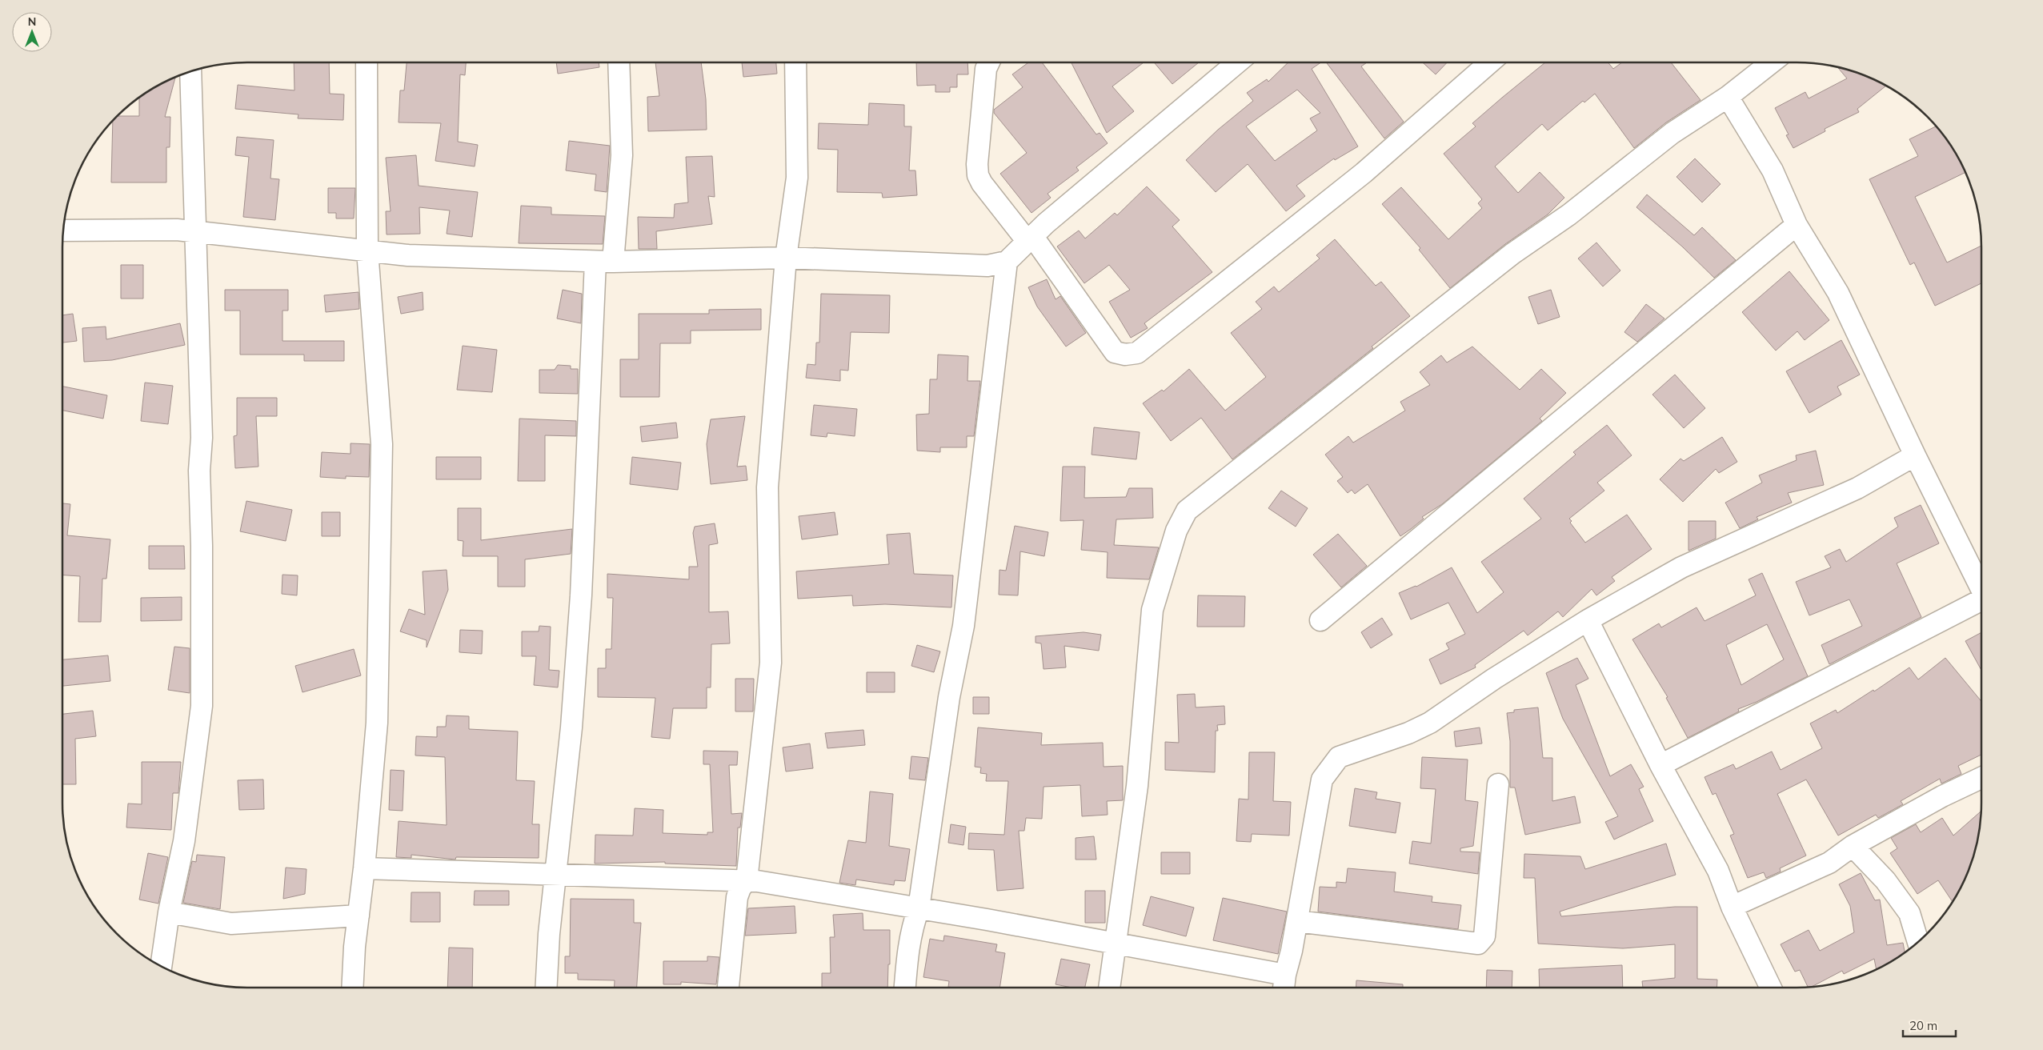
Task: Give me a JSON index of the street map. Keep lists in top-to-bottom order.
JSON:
{
  "scale_bar": "20 m",
  "north": "top"
}
